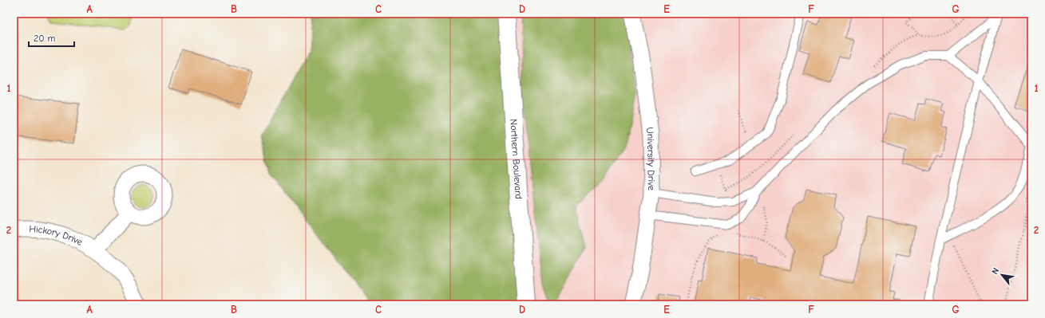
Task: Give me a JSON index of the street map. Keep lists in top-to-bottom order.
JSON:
{
  "streets": {
    "main road": ["Northern Boulevard"],
    "street": ["University Drive", "Hickory Drive"]
  },
  "scale_bar": "20 m",
  "north": "top left",
  "grid": {
    "columns": [
      "A",
      "B",
      "C",
      "D",
      "E",
      "F",
      "G"
    ],
    "rows": ["1", "2"]
  }
}
